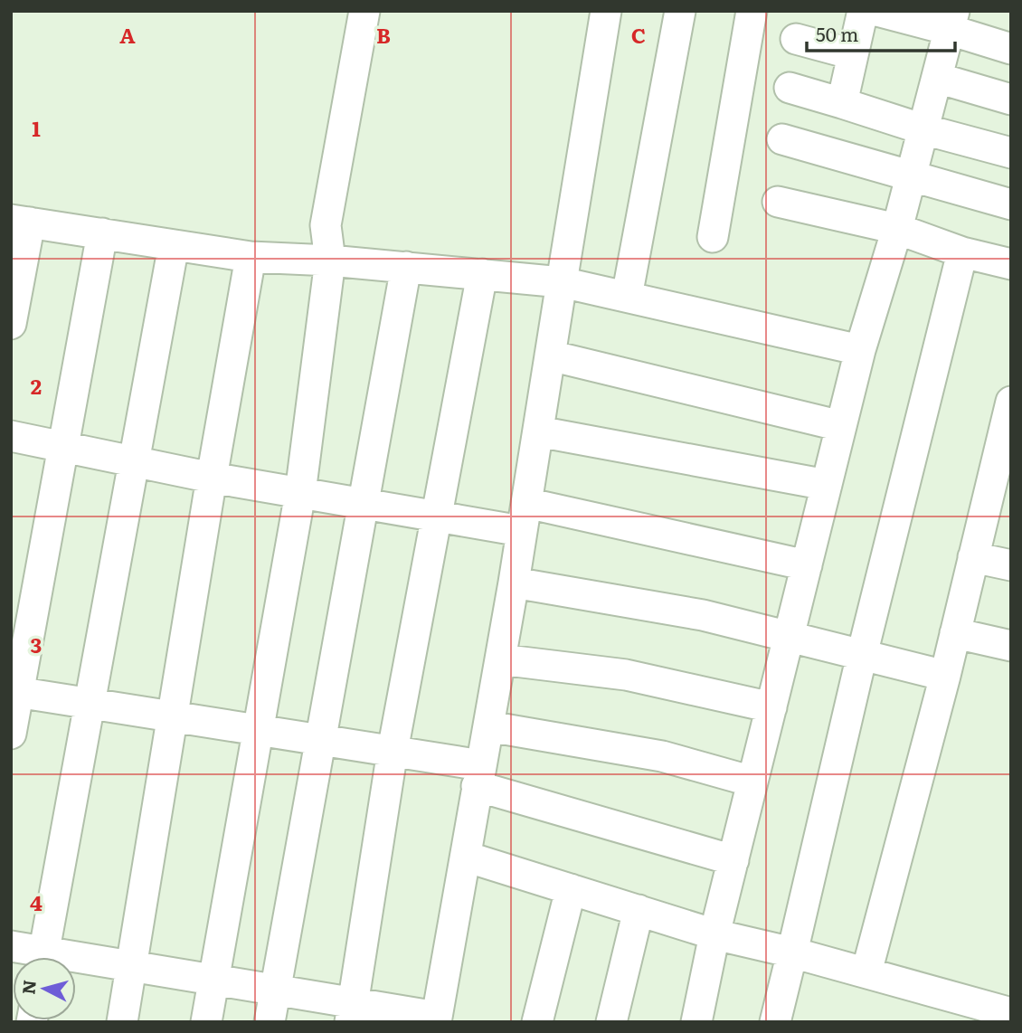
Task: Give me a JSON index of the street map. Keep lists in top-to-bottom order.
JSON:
{
  "scale_bar": "50 m",
  "north": "left",
  "grid": {
    "columns": ["A", "B", "C"],
    "rows": [
      "1",
      "2",
      "3",
      "4"
    ]
  }
}
